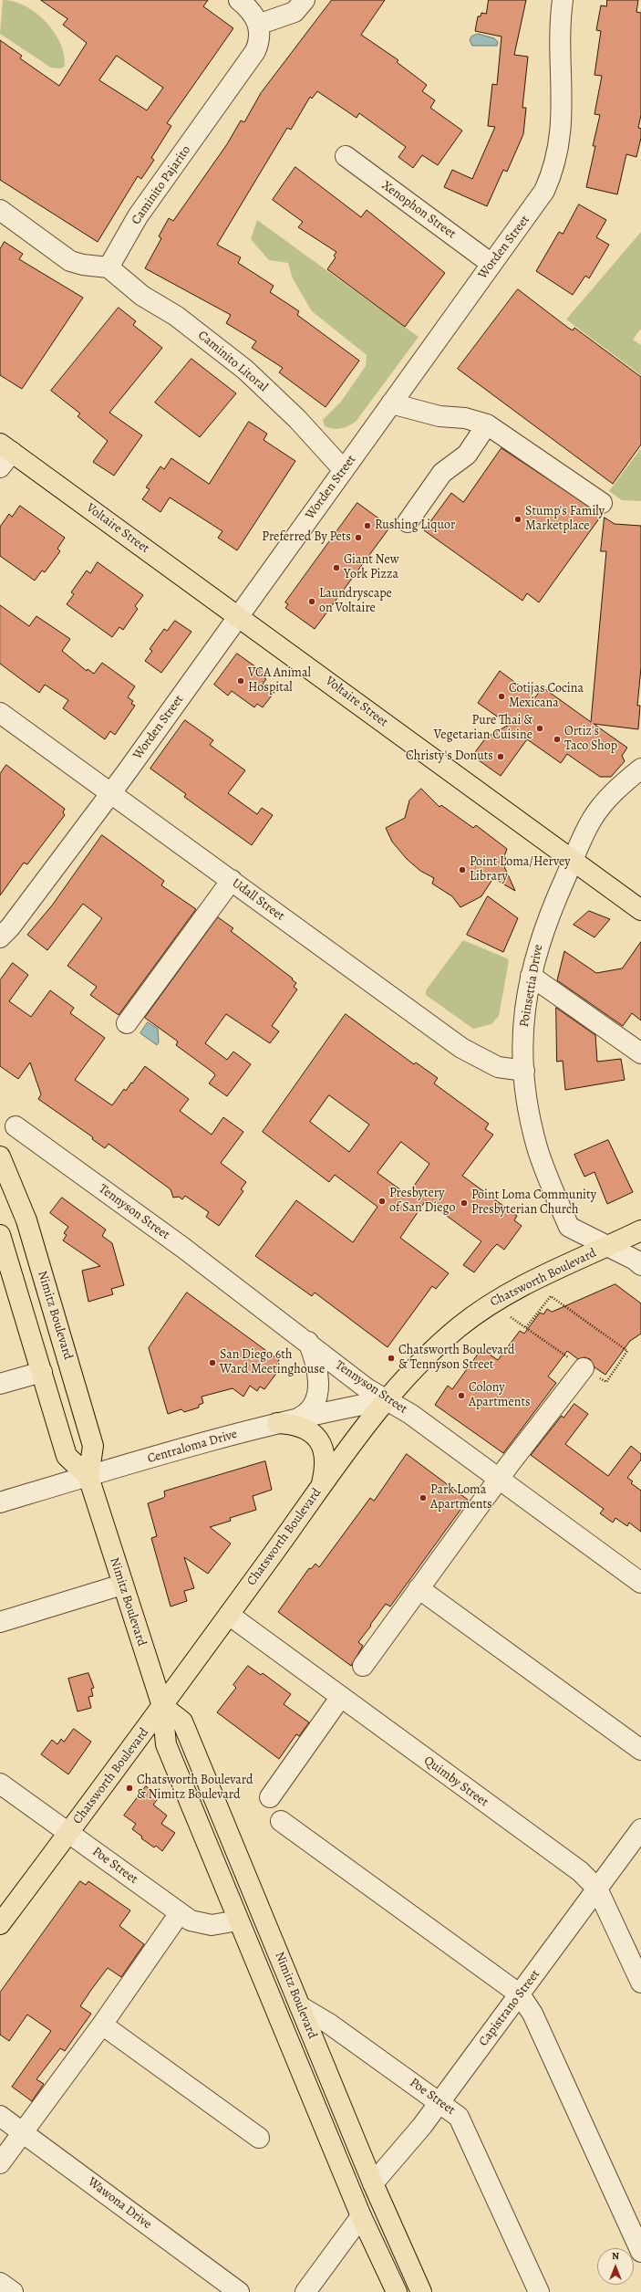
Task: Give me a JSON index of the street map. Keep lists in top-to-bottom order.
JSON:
{
  "streets": {
    "main road": ["Voltaire Street", "Chatsworth Boulevard", "Nimitz Boulevard"],
    "street": [
      "Caminito Pajarito",
      "Xenophon Street",
      "Worden Street",
      "Caminito Litoral",
      "Udall Street",
      "Poinsettia Drive",
      "Tennyson Street",
      "Centraloma Drive",
      "Quimby Street",
      "Poe Street",
      "Capistrano Street",
      "Wawona Drive"
    ]
  },
  "crossings": [
    ["Caminito Pajarito", "Caminito Litoral"],
    ["Xenophon Street", "Worden Street"],
    ["Worden Street", "Caminito Litoral"],
    ["Worden Street", "Voltaire Street"],
    ["Worden Street", "Udall Street"],
    ["Voltaire Street", "Poinsettia Drive"],
    ["Udall Street", "Poinsettia Drive"],
    ["Poinsettia Drive", "Chatsworth Boulevard"],
    ["Tennyson Street", "Chatsworth Boulevard"],
    ["Tennyson Street", "Centraloma Drive"],
    ["Chatsworth Boulevard", "Nimitz Boulevard"],
    ["Chatsworth Boulevard", "Centraloma Drive"],
    ["Chatsworth Boulevard", "Quimby Street"],
    ["Chatsworth Boulevard", "Poe Street"],
    ["Nimitz Boulevard", "Centraloma Drive"],
    ["Nimitz Boulevard", "Poe Street"],
    ["Nimitz Boulevard", "Capistrano Street"],
    ["Quimby Street", "Capistrano Street"],
    ["Poe Street", "Capistrano Street"]
  ],
  "places": [
    "Stump's Family Marketplace",
    "Rushing Liquor",
    "Preferred By Pets",
    "Giant New York Pizza",
    "Laundryscape on Voltaire",
    "VCA Animal Hospital",
    "Cotijas Cocina Mexicana",
    "Pure Thai & Vegetarian Cuisine",
    "Ortiz's Taco Shop",
    "Christy's Donuts",
    "Point Loma/Hervey Library",
    "Presbytery of San Diego",
    "Point Loma Community Presbyterian Church",
    "Chatsworth Boulevard & Tennyson Street",
    "San Diego 6th Ward Meetinghouse",
    "Colony Apartments",
    "Park Loma Apartments",
    "Chatsworth Boulevard & Nimitz Boulevard"
  ],
  "north": "top"
}
